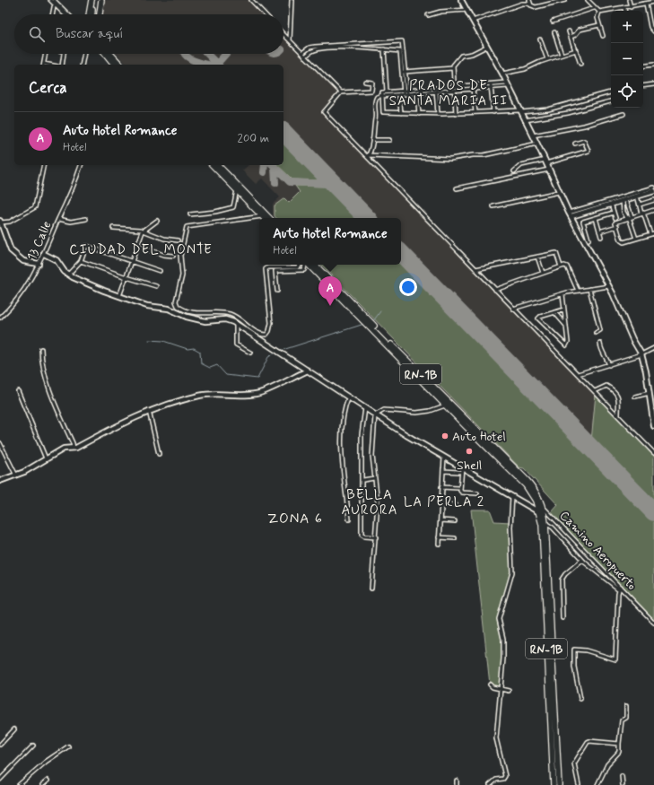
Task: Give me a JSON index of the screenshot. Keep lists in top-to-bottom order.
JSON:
{
  "streets": {
    "highway": ["RN-1B"],
    "street": ["13 Calle", "Camino Aeropuerto"]
  },
  "crossings": [
    ["RN-1B", "Camino Aeropuerto"]
  ],
  "districts": [
    "PRADOS DE SANTA MARIA II",
    "CIUDAD DEL MONTE",
    "BELLA AURORA",
    "LA PERLA 2",
    "ZONA 6"
  ],
  "places": ["Auto Hotel", "Shell"],
  "page": {
    "map_buttons": ["+", "−"],
    "search": "Buscar aquí",
    "heading": "Cerca",
    "list": [
      {
        "mark": "A",
        "name": "Auto Hotel Romance",
        "note": "Hotel",
        "value": "200 m"
      }
    ],
    "popup": ["Auto Hotel Romance", "Hotel"],
    "pins": "A"
  }
}
